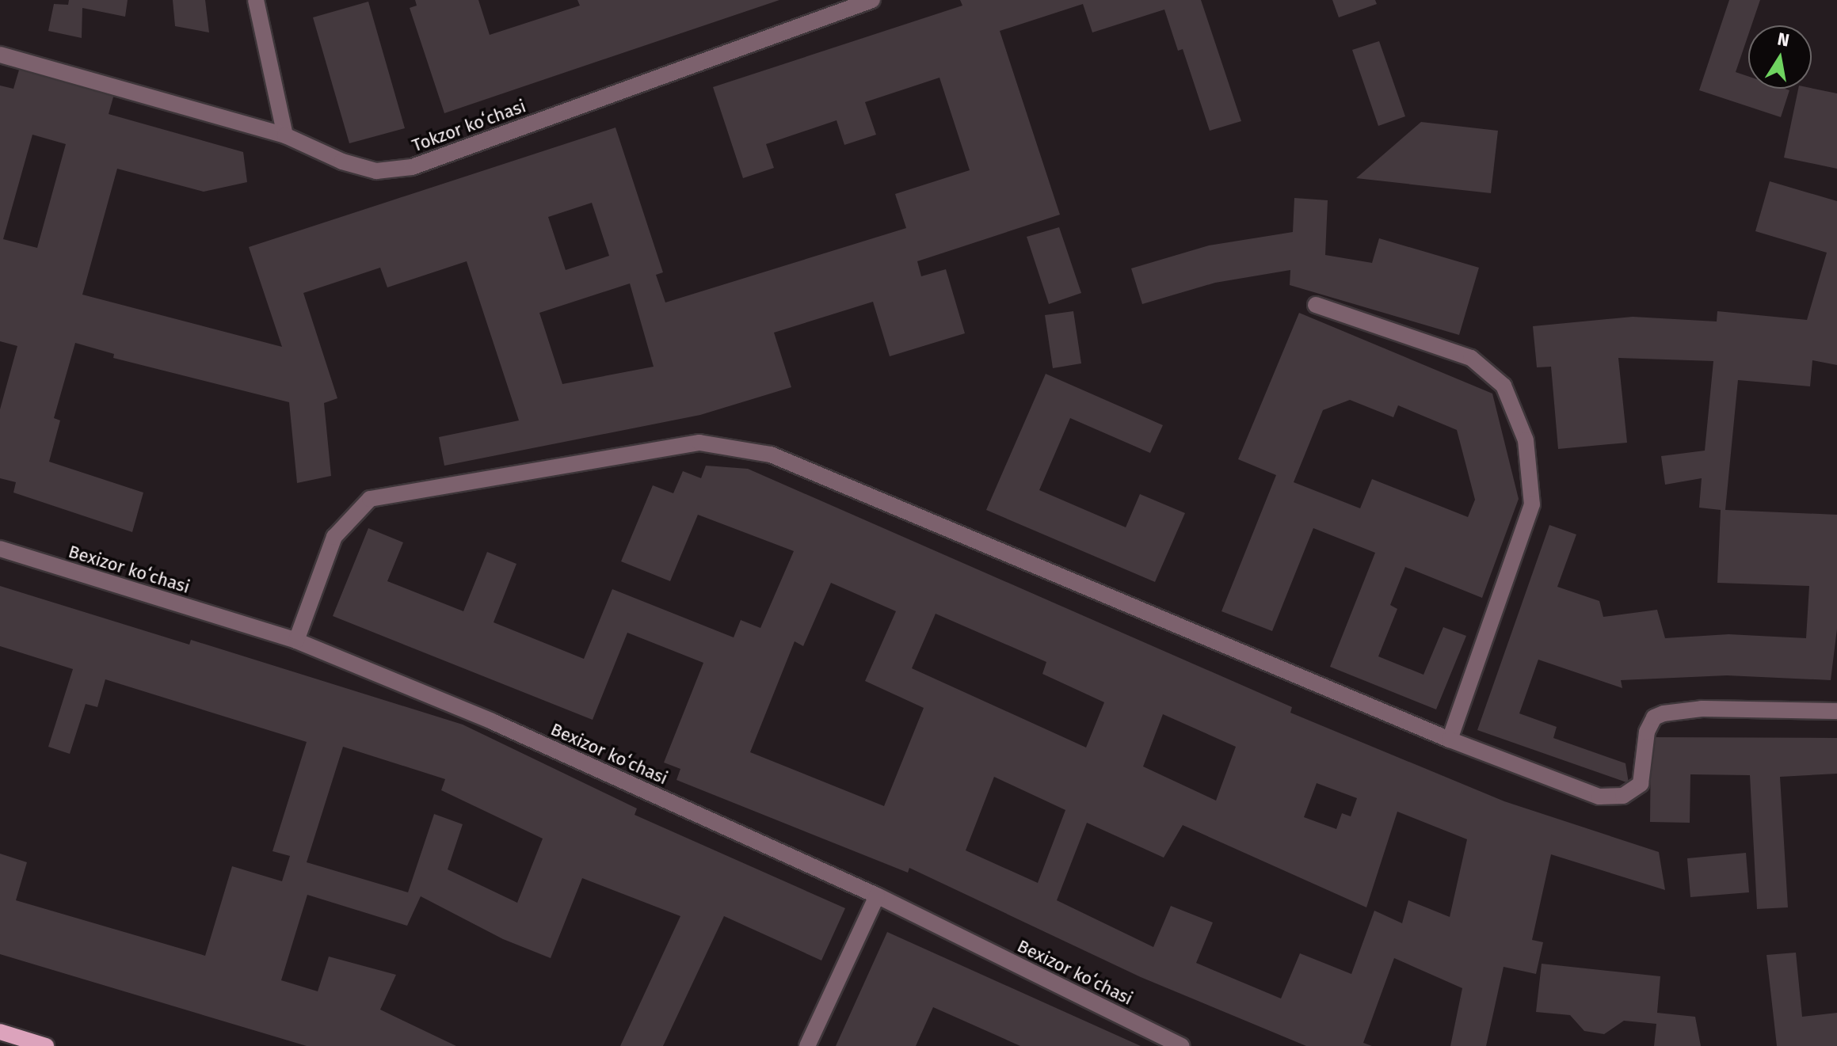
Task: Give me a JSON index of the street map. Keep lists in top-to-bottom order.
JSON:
{
  "streets": {
    "street": ["Tokzor koʻchasi", "Bexizor koʻchasi"]
  },
  "north": "top"
}
